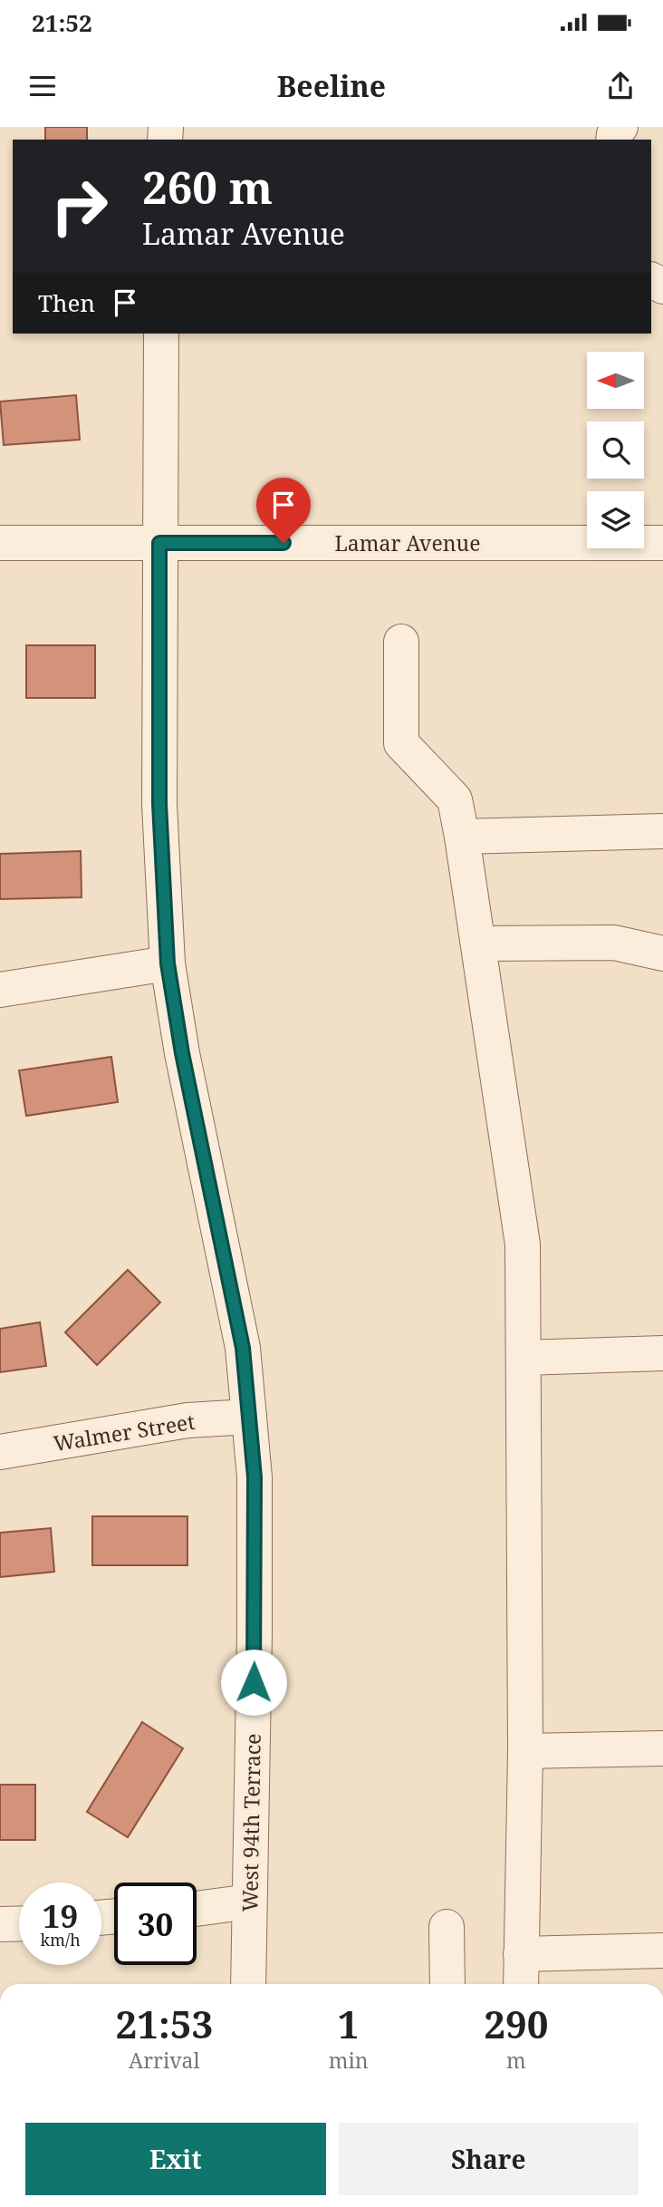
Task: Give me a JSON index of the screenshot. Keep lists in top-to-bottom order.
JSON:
{
  "streets": {
    "street": ["Lamar Avenue", "Walmer Street", "West 94th Terrace"]
  },
  "crossings": [
    ["Lamar Avenue", "West 94th Terrace"],
    ["Walmer Street", "West 94th Terrace"]
  ],
  "north": "left",
  "page": {
    "status": "21:52",
    "header": "Beeline",
    "turn": ["260 m", "Lamar Avenue"],
    "then": "Then",
    "speed": "19 km/h",
    "limit": "30",
    "eta": [
      "21:53",
      "Arrival",
      "1",
      "min",
      "290",
      "m"
    ],
    "buttons": ["Exit", "Share"]
  }
}
